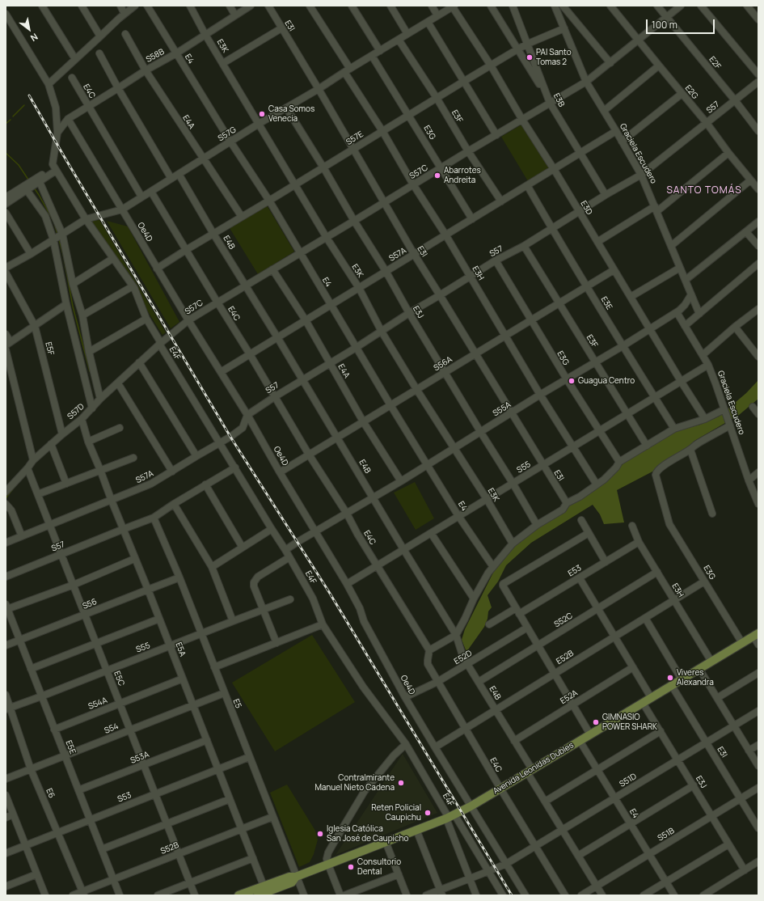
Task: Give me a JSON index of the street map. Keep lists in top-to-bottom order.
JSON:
{
  "streets": {
    "main road": ["Avenida Leonidas Dubles"],
    "street": [
      "E3I",
      "E3K",
      "S58B",
      "E4",
      "E2F",
      "E4C",
      "E2G",
      "E3B",
      "S57",
      "E3F",
      "E4A",
      "E3G",
      "S57G",
      "S57E",
      "Graciela Escudero",
      "S57C",
      "E3D",
      "Oe4D",
      "E4B",
      "S57A",
      "E3H",
      "E3E",
      "E3J",
      "E5F",
      "E4F",
      "S56A",
      "S55A",
      "S57D",
      "S55",
      "E53",
      "S56",
      "S52C",
      "E5A",
      "E52D",
      "E52B",
      "E5C",
      "E52A",
      "S54A",
      "E5",
      "S54",
      "E5E",
      "S53A",
      "S51D",
      "E6",
      "S53",
      "S51B",
      "S52B"
    ]
  },
  "crossings": [
    ["E3I", "S57"],
    ["E3I", "S57G"],
    ["E3I", "S57E"],
    ["E3I", "S57C"],
    ["E3I", "S57A"],
    ["E3I", "S56A"],
    ["E3I", "S55A"],
    ["E3I", "S55"],
    ["E3I", "Avenida Leonidas Dubles"],
    ["E3I", "S51D"],
    ["E3I", "S51B"],
    ["E3K", "S58B"],
    ["E3K", "S57"],
    ["E3K", "S57G"],
    ["E3K", "S57E"],
    ["E3K", "S57C"],
    ["E3K", "S57A"],
    ["E3K", "S56A"],
    ["E3K", "S55A"],
    ["E3K", "S55"],
    ["S58B", "E4"],
    ["S58B", "E4C"],
    ["S58B", "E4A"],
    ["S58B", "Oe4D"],
    ["E4", "S57"],
    ["E4", "S57G"],
    ["E4", "S57E"],
    ["E4", "S57C"],
    ["E4", "S57A"],
    ["E4", "S56A"],
    ["E4", "S55A"],
    ["E4", "S55"],
    ["E4", "Avenida Leonidas Dubles"],
    ["E4", "S51D"],
    ["E4", "S51B"],
    ["E2F", "S57"],
    ["E2F", "S57C"],
    ["E4C", "S57"],
    ["E4C", "S57G"],
    ["E4C", "S57E"],
    ["E4C", "S57C"],
    ["E4C", "S57A"],
    ["E4C", "S56A"],
    ["E4C", "S55A"],
    ["E4C", "S55"],
    ["E4C", "E52D"],
    ["E4C", "E52B"],
    ["E4C", "Avenida Leonidas Dubles"],
    ["E4C", "S51D"],
    ["E2G", "S57"],
    ["E2G", "S57C"],
    ["E3B", "S57"],
    ["E3B", "S57E"],
    ["E3B", "S57C"],
    ["E3B", "S57A"],
    ["S57", "E3F"],
    ["S57", "E4A"],
    ["S57", "E3G"],
    ["S57", "Graciela Escudero"],
    ["S57", "E3D"],
    ["S57", "Oe4D"],
    ["S57", "E4B"],
    ["S57", "S57A"],
    ["S57", "E3H"],
    ["S57", "E3E"],
    ["S57", "E3J"],
    ["S57", "E4F"],
    ["S57", "E5A"],
    ["S57", "E5C"],
    ["S57", "E5"],
    ["E3F", "S57G"],
    ["E3F", "S57E"],
    ["E3F", "S57C"],
    ["E3F", "S57A"],
    ["E3F", "S56A"],
    ["E3F", "S55A"],
    ["E3F", "S55"],
    ["E4A", "S57G"],
    ["E4A", "S57E"],
    ["E4A", "S57C"],
    ["E4A", "S57A"],
    ["E4A", "S56A"],
    ["E4A", "S55A"],
    ["E3G", "S57G"],
    ["E3G", "S57E"],
    ["E3G", "S57C"],
    ["E3G", "S57A"],
    ["E3G", "S56A"],
    ["E3G", "S55A"],
    ["E3G", "S55"],
    ["E3G", "E52B"],
    ["E3G", "Avenida Leonidas Dubles"],
    ["S57G", "E3D"],
    ["S57G", "Oe4D"],
    ["S57G", "E4B"],
    ["S57G", "E3H"],
    ["S57G", "E3J"],
    ["S57G", "E4F"],
    ["S57E", "Graciela Escudero"],
    ["S57E", "E3D"],
    ["S57E", "Oe4D"],
    ["S57E", "E4B"],
    ["S57E", "E3H"],
    ["S57E", "E3J"],
    ["Graciela Escudero", "S57C"],
    ["Graciela Escudero", "S57A"],
    ["Graciela Escudero", "S55A"],
    ["Graciela Escudero", "S55"],
    ["S57C", "E3D"],
    ["S57C", "Oe4D"],
    ["S57C", "E4B"],
    ["S57C", "E3H"],
    ["S57C", "E3J"],
    ["S57C", "E4F"],
    ["S57C", "S57D"],
    ["E3D", "S57A"],
    ["E3D", "S56A"],
    ["E3D", "S55A"],
    ["E3D", "S55"],
    ["Oe4D", "S57A"],
    ["Oe4D", "S56A"],
    ["Oe4D", "S55A"],
    ["Oe4D", "S55"],
    ["Oe4D", "E52D"],
    ["Oe4D", "E52B"],
    ["Oe4D", "Avenida Leonidas Dubles"],
    ["Oe4D", "S51D"],
    ["E4B", "S57A"],
    ["E4B", "S56A"],
    ["E4B", "S55A"],
    ["E4B", "S55"],
    ["E4B", "S52C"],
    ["E4B", "E52D"],
    ["E4B", "E52B"],
    ["E4B", "E52A"],
    ["E4B", "Avenida Leonidas Dubles"],
    ["E4B", "S51D"],
    ["E4B", "S51B"],
    ["S57A", "E3H"],
    ["S57A", "E3E"],
    ["S57A", "E3J"],
    ["S57A", "E4F"],
    ["S57A", "E5A"],
    ["S57A", "E5C"],
    ["E3H", "S56A"],
    ["E3H", "S55A"],
    ["E3H", "S55"],
    ["E3H", "E53"],
    ["E3H", "S52C"],
    ["E3H", "E52B"],
    ["E3H", "Avenida Leonidas Dubles"],
    ["E3E", "S56A"],
    ["E3E", "S55A"],
    ["E3E", "S55"],
    ["E3J", "S56A"],
    ["E3J", "S55A"],
    ["E3J", "S55"],
    ["E3J", "Avenida Leonidas Dubles"],
    ["E3J", "S51D"],
    ["E3J", "S51B"],
    ["E5F", "S57D"],
    ["E4F", "S55A"],
    ["E4F", "S57D"],
    ["E4F", "Avenida Leonidas Dubles"],
    ["E4F", "S51D"],
    ["S57D", "E5A"],
    ["S57D", "E5C"],
    ["S55", "E5A"],
    ["S55", "E5C"],
    ["S55", "E5"],
    ["S55", "E5E"],
    ["S55", "E6"],
    ["S56", "E5A"],
    ["S56", "E5C"],
    ["S56", "E5"],
    ["S56", "E5E"],
    ["E5A", "S54A"],
    ["E5A", "S54"],
    ["E5A", "S53A"],
    ["E5A", "Avenida Leonidas Dubles"],
    ["E5A", "S53"],
    ["E5A", "S52B"],
    ["E5C", "S54A"],
    ["E5C", "S54"],
    ["E5C", "S53A"],
    ["E5C", "S53"],
    ["E5C", "S52B"],
    ["S54A", "E5E"],
    ["E5", "S54"],
    ["E5", "Avenida Leonidas Dubles"],
    ["E5", "S53"],
    ["E5", "S52B"],
    ["S54", "E5E"],
    ["S54", "E6"],
    ["E5E", "S53A"],
    ["E5E", "S53"],
    ["E5E", "S52B"],
    ["E6", "S53"],
    ["E6", "S52B"]
  ],
  "districts": ["SANTO TOMÁS"],
  "places": [
    "PAI Santo Tomas 2",
    "Casa Somos Venecia",
    "Abarrotes Andreita",
    "Guagua Centro",
    "Viveres Alexandra",
    "GIMNASIO POWER SHARK",
    "Contralmirante Manuel Nieto Cadena",
    "Reten Policial Caupichu",
    "Iglesia Católica San José de Caupicho",
    "Consultorio Dental"
  ],
  "scale_bar": "100 m",
  "north": "bottom right"
}
